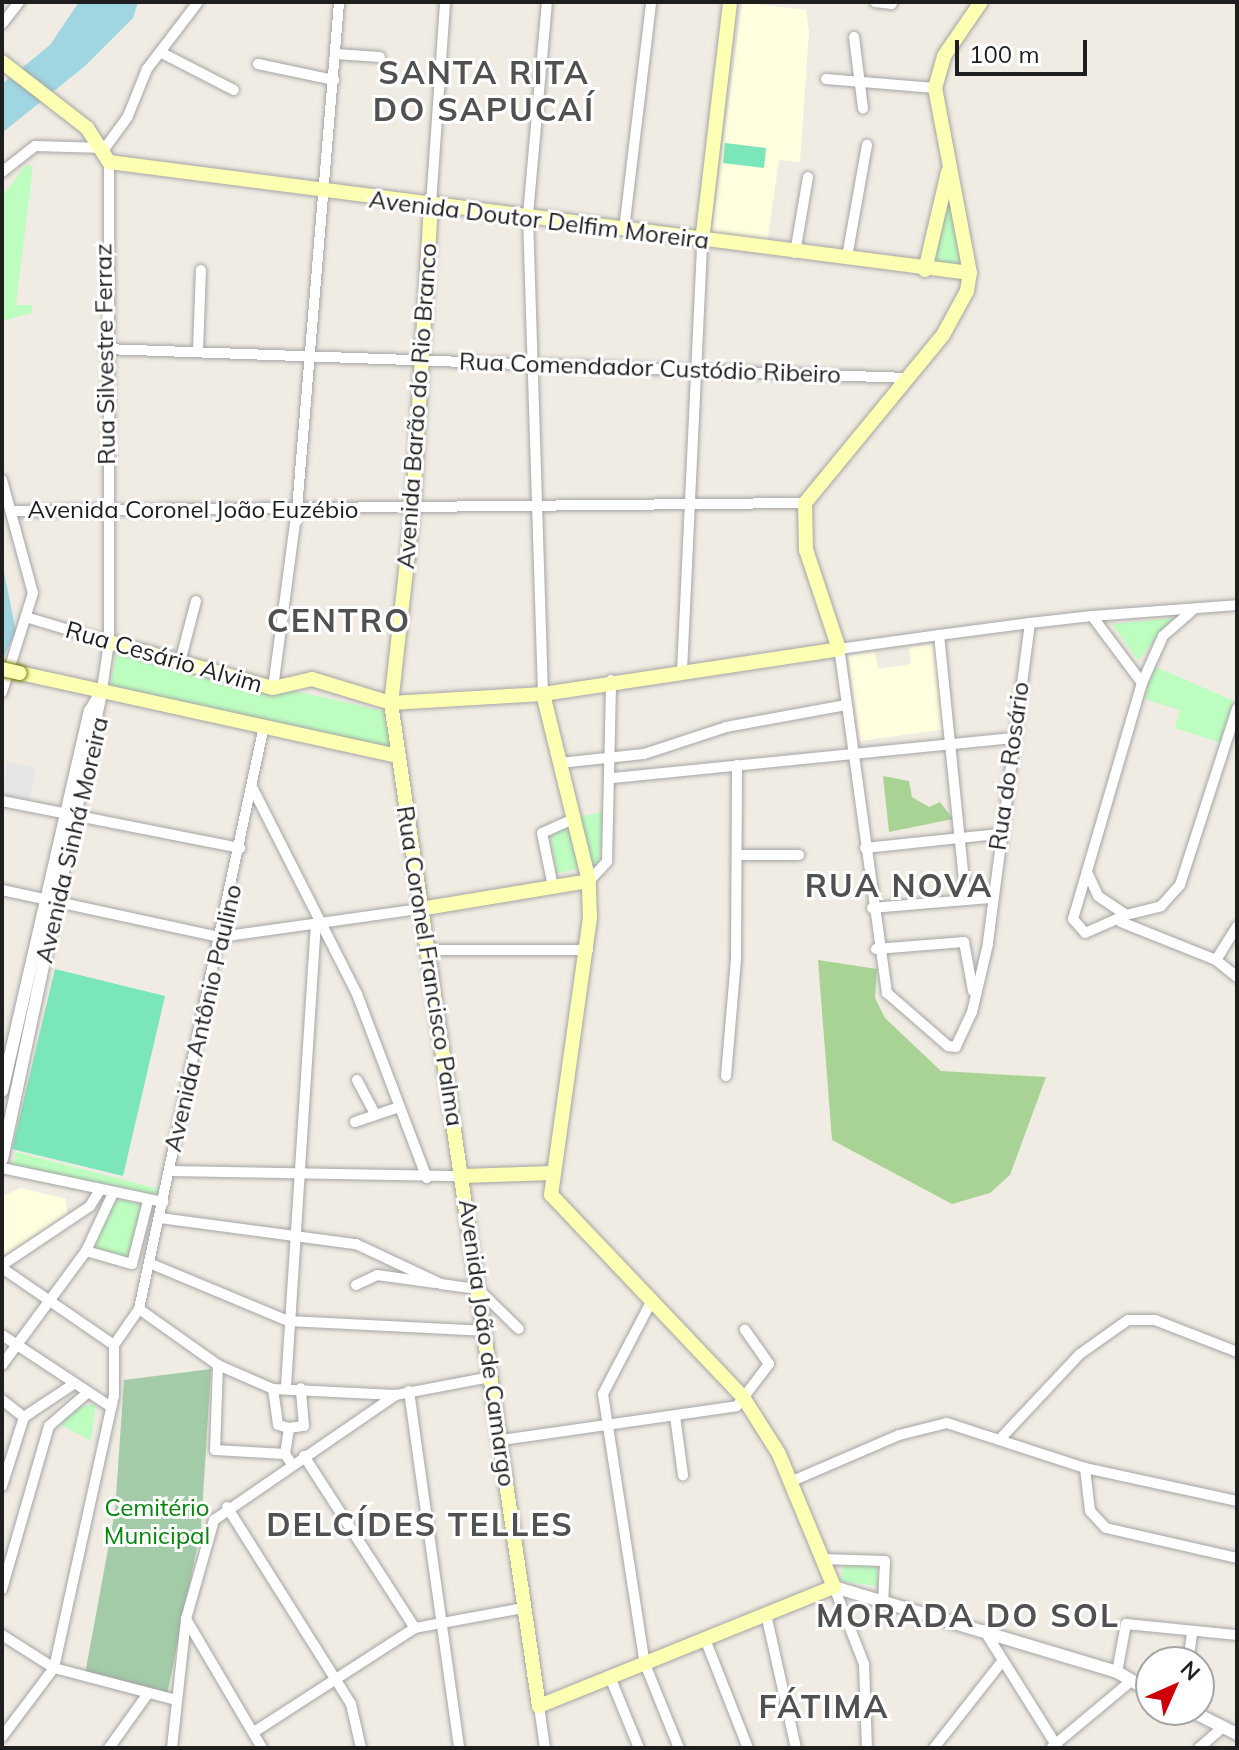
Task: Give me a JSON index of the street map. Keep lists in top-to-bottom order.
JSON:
{
  "streets": {
    "main road": [
      "Avenida Doutor Delfim Moreira",
      "Avenida Barão do Rio Branco",
      "Rua Cesário Alvim",
      "Rua Coronel Francisco Palma",
      "Avenida João de Camargo"
    ],
    "street": [
      "Rua Silvestre Ferraz",
      "Rua Comendador Custódio Ribeiro",
      "Avenida Coronel João Euzébio",
      "Rua do Rosário",
      "Avenida Sinhá Moreira",
      "Avenida Antônio Paulino"
    ]
  },
  "crossings": [
    ["Avenida Doutor Delfim Moreira", "Rua Silvestre Ferraz"],
    ["Avenida Doutor Delfim Moreira", "Avenida Barão do Rio Branco"],
    ["Rua Silvestre Ferraz", "Rua Comendador Custódio Ribeiro"],
    ["Rua Silvestre Ferraz", "Avenida Coronel João Euzébio"],
    ["Rua Silvestre Ferraz", "Rua Cesário Alvim"],
    ["Rua Silvestre Ferraz", "Avenida Sinhá Moreira"],
    ["Rua Comendador Custódio Ribeiro", "Avenida Barão do Rio Branco"],
    ["Avenida Barão do Rio Branco", "Avenida Coronel João Euzébio"],
    ["Avenida Barão do Rio Branco", "Rua Cesário Alvim"],
    ["Avenida Barão do Rio Branco", "Rua Coronel Francisco Palma"],
    ["Rua Coronel Francisco Palma", "Avenida João de Camargo"]
  ],
  "districts": [
    "SANTA RITA DO SAPUCAÍ",
    "CENTRO",
    "RUA NOVA",
    "DELCÍDES TELLES",
    "MORADA DO SOL",
    "FÁTIMA"
  ],
  "parks": ["Cemitério Municipal"],
  "scale_bar": "100 m",
  "north": "top right"
}
